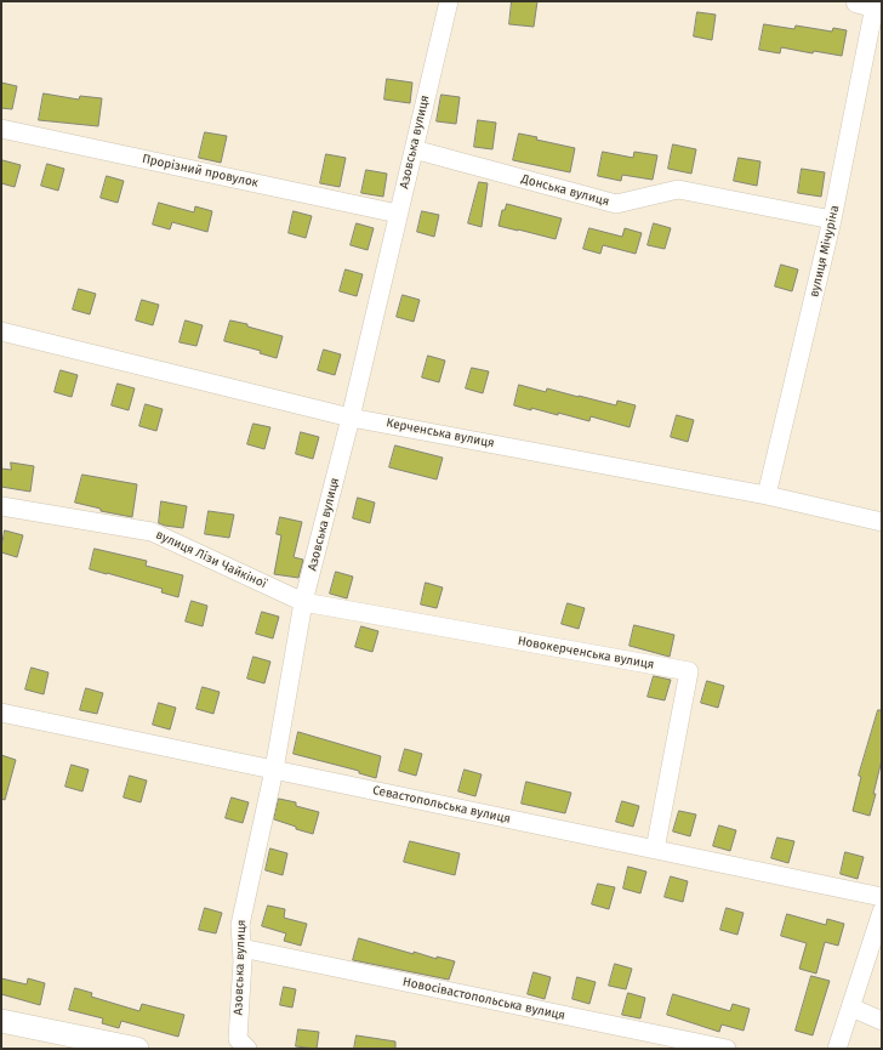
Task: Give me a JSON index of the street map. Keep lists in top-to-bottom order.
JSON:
{
  "streets": {
    "street": [
      "Азовська вулиця",
      "Прорізний провулок",
      "Донська вулиця",
      "вулиця Мічуріна",
      "Керченська вулиця",
      "вулиця Лізи Чайкіної",
      "Новокерченська вулиця",
      "Севастопольська вулиця",
      "Новосівастопольська вулиця"
    ]
  },
  "crossings": [
    ["Азовська вулиця", "Прорізний провулок"],
    ["Азовська вулиця", "Донська вулиця"],
    ["Азовська вулиця", "Керченська вулиця"],
    ["Азовська вулиця", "вулиця Лізи Чайкіної"],
    ["Азовська вулиця", "Новокерченська вулиця"],
    ["Азовська вулиця", "Севастопольська вулиця"],
    ["Азовська вулиця", "Новосівастопольська вулиця"],
    ["Донська вулиця", "вулиця Мічуріна"],
    ["вулиця Мічуріна", "Керченська вулиця"],
    ["вулиця Лізи Чайкіної", "Новокерченська вулиця"],
    ["Новокерченська вулиця", "Севастопольська вулиця"]
  ]
}
